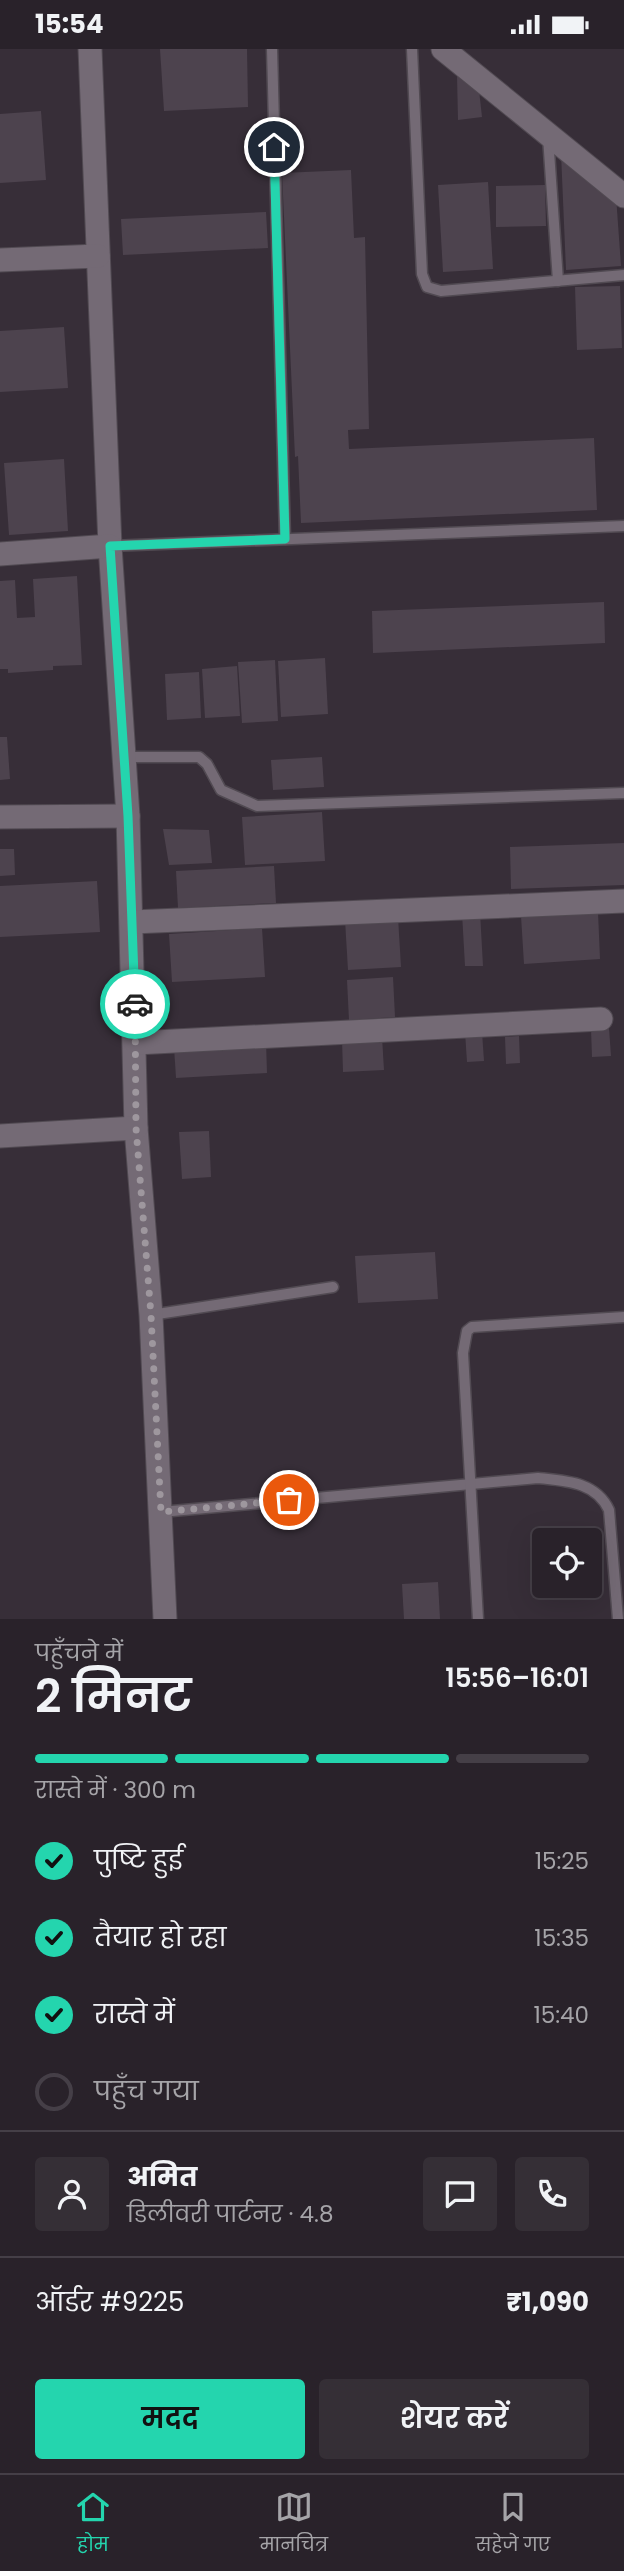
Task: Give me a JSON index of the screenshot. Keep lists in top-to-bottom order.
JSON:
{
  "page": {
    "status": "15:54",
    "heading": ["2 मिनट", "पहुँचने में", "15:56–16:01"],
    "panel": [
      "अमित",
      "डिलीवरी पार्टनर · 4.8",
      "ऑर्डर #9225",
      "₹1,090"
    ],
    "bar": "रास्ते में · 300 m",
    "list": [
      ["पुष्टि हुई", "15:25"],
      ["तैयार हो रहा", "15:35"],
      ["रास्ते में", "15:40"],
      "पहुँच गया"
    ],
    "buttons": ["मदद", "शेयर करें"],
    "tabs": ["होम", "मानचित्र", "सहेजे गए"]
  }
}
